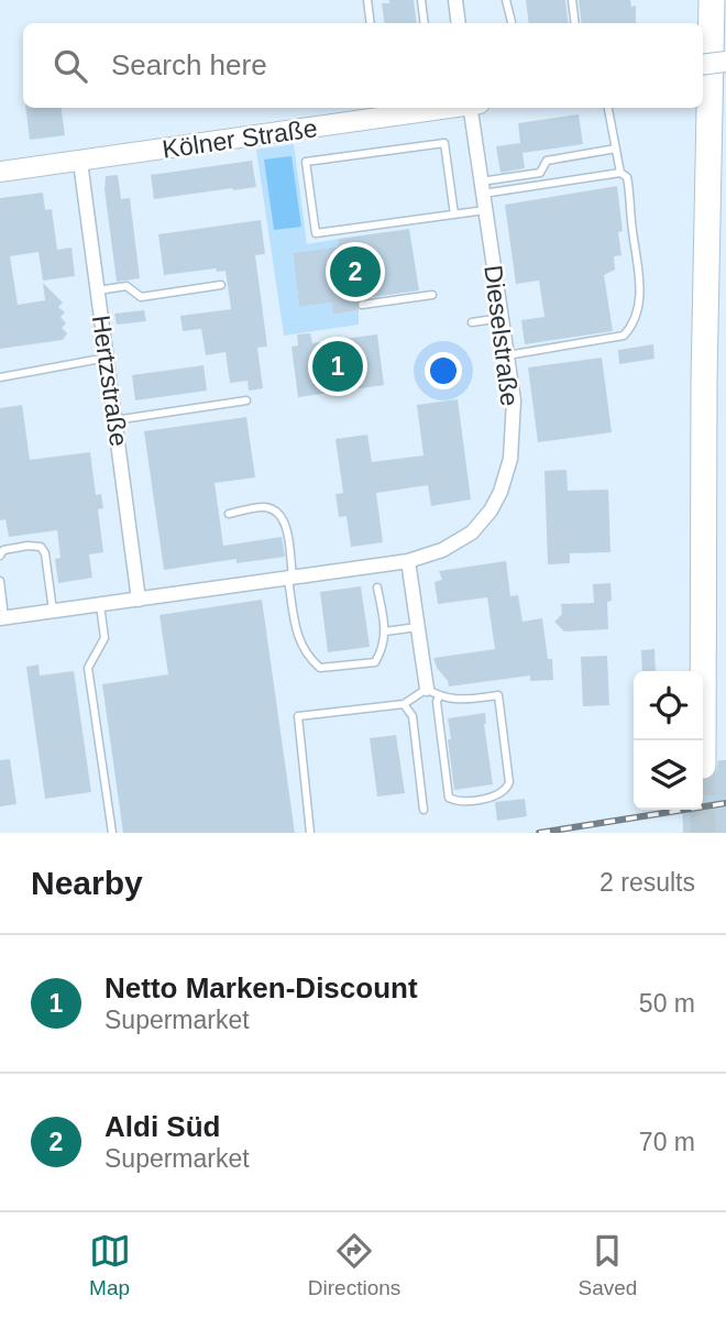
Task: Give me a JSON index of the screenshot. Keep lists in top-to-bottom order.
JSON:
{
  "streets": {
    "street": ["Kölner Straße", "Dieselstraße", "Hertzstraße"]
  },
  "crossings": [
    ["Kölner Straße", "Hertzstraße"],
    ["Dieselstraße", "Hertzstraße"]
  ],
  "page": {
    "search": "Search here",
    "pins": ["2", "1"],
    "heading": ["Nearby", "2 results"],
    "list": [
      {
        "mark": "1",
        "name": "Netto Marken-Discount",
        "note": "Supermarket",
        "value": "50 m"
      },
      {
        "mark": "2",
        "name": "Aldi Süd",
        "note": "Supermarket",
        "value": "70 m"
      }
    ],
    "nav": ["Map", "Directions", "Saved"]
  }
}
